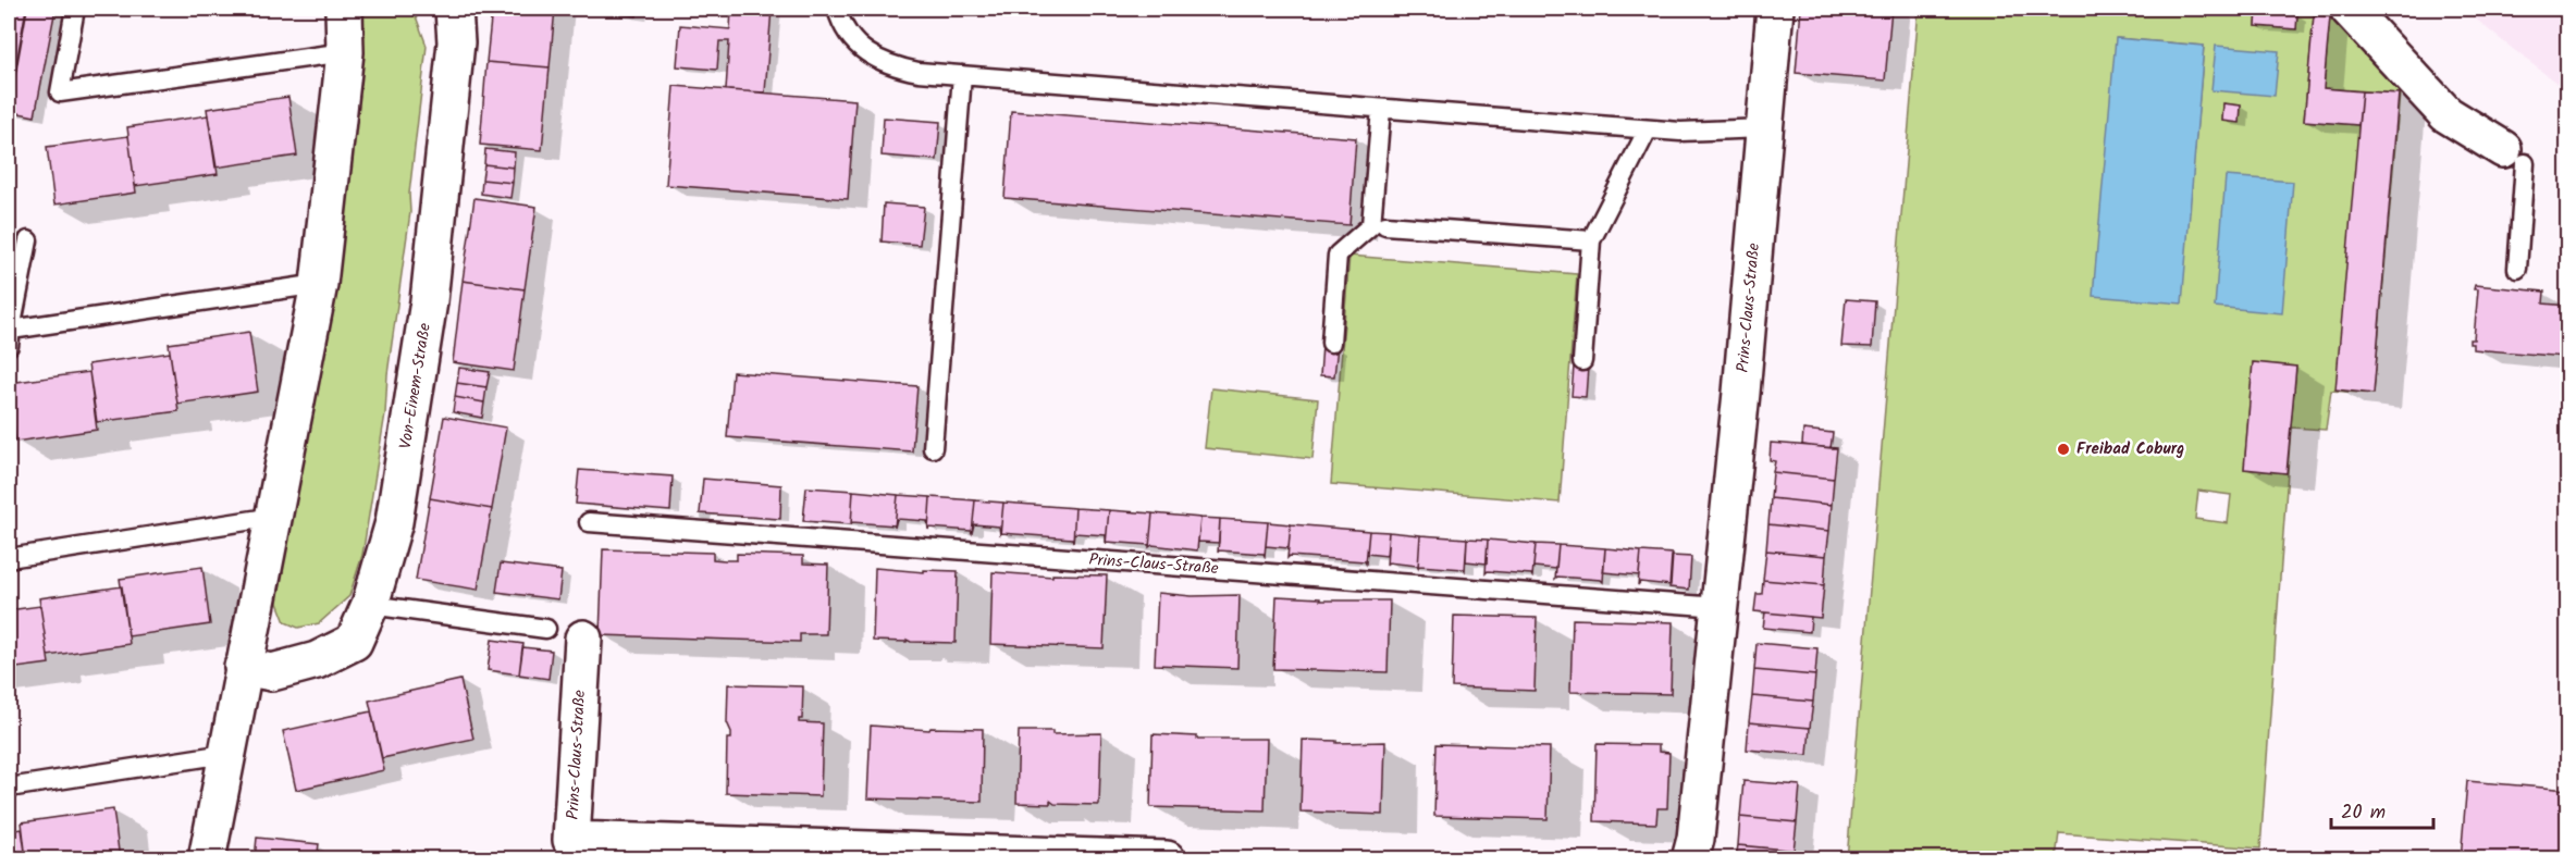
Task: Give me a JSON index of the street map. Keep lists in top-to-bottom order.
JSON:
{
  "streets": {
    "street": ["Prins-Claus-Straße", "Von-Einem-Straße"]
  },
  "places": ["Freibad Coburg"],
  "scale_bar": "20 m"
}
